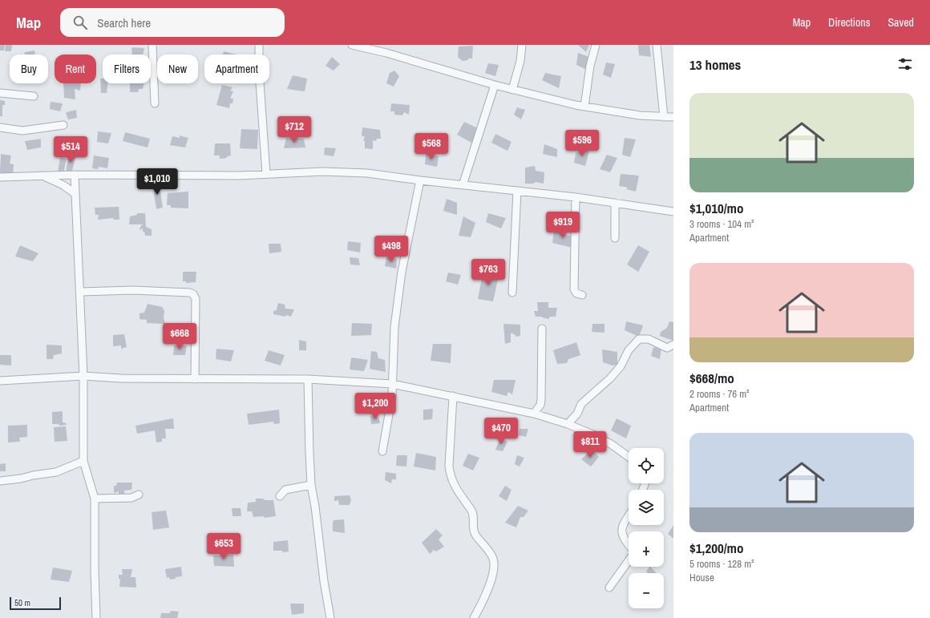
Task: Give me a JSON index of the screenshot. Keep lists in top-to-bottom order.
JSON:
{
  "scale_bar": "50 m",
  "page": {
    "header": "Map",
    "search": "Search here",
    "nav": ["Map", "Directions", "Saved"],
    "heading": "13 homes",
    "chip": [
      "Buy",
      "Rent",
      "Filters",
      "New",
      "Apartment"
    ],
    "list": [
      {
        "name": "$1,010/mo",
        "note": "3 rooms · 104 m² · Apartment"
      },
      {
        "name": "$668/mo",
        "note": "2 rooms · 76 m² · Apartment"
      },
      {
        "name": "$1,200/mo",
        "note": "5 rooms · 128 m² · House"
      }
    ],
    "price": [
      "$712",
      "$596",
      "$568",
      "$514",
      "$1,010",
      "$919",
      "$498",
      "$763",
      "$668",
      "$1,200",
      "$470",
      "$811",
      "$653"
    ],
    "map_buttons": ["+", "−"],
    "scale": "50 m"
  }
}
